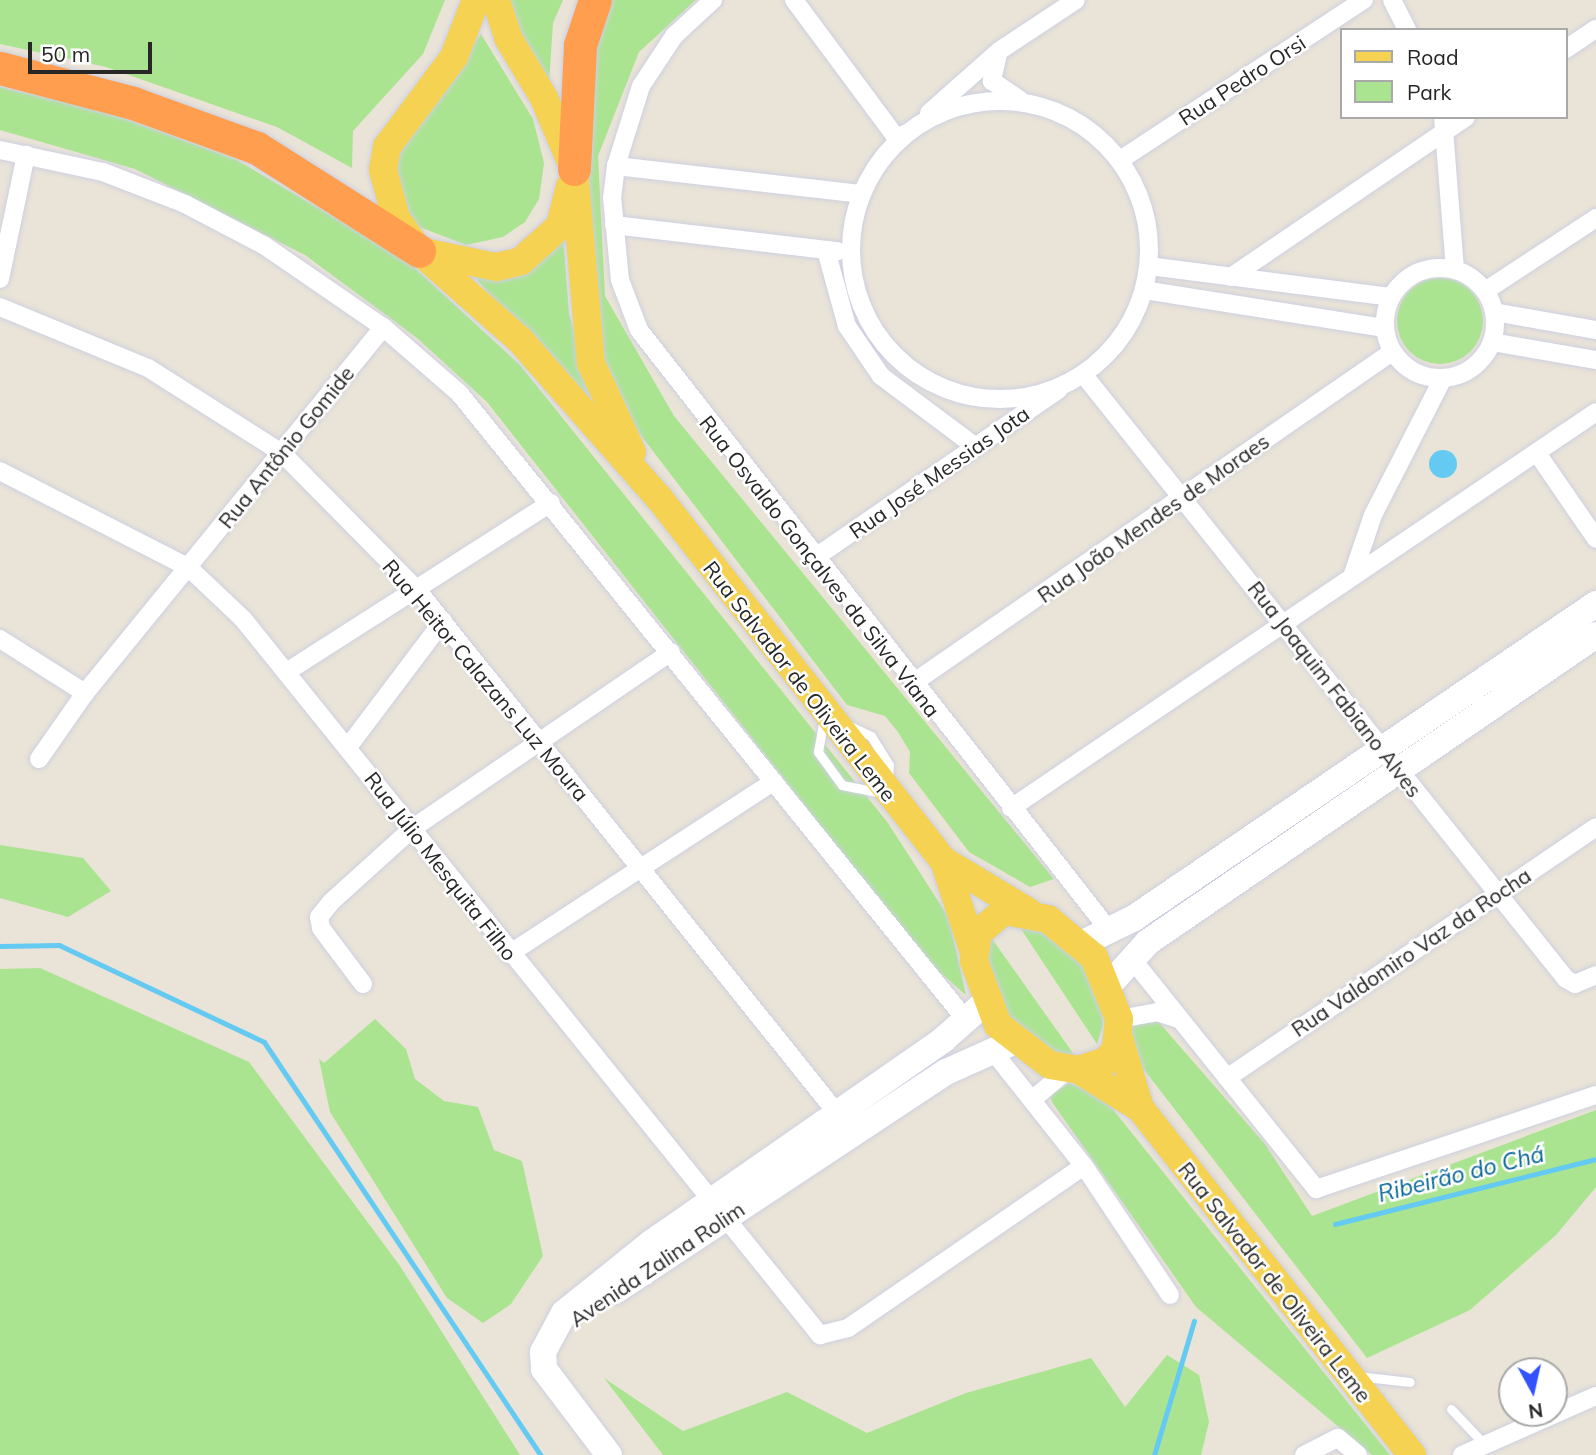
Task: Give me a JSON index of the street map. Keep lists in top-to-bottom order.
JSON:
{
  "streets": {
    "main road": ["Rua Salvador de Oliveira Leme", "Avenida Zalina Rolim"],
    "street": [
      "Rua Pedro Orsi",
      "Rua Antônio Gomide",
      "Rua José Messias Jota",
      "Rua João Mendes de Moraes",
      "Rua Osvaldo Gonçalves da Silva Viana",
      "Rua Heitor Calazans Luz Moura",
      "Rua Joaquim Fabiano Alves",
      "Rua Júlio Mesquita Filho",
      "Rua Valdomiro Vaz da Rocha"
    ]
  },
  "crossings": [
    ["Rua Antônio Gomide", "Rua Heitor Calazans Luz Moura"],
    ["Rua Antônio Gomide", "Rua Júlio Mesquita Filho"],
    ["Rua José Messias Jota", "Rua Osvaldo Gonçalves da Silva Viana"],
    ["Rua João Mendes de Moraes", "Rua Osvaldo Gonçalves da Silva Viana"],
    ["Rua João Mendes de Moraes", "Rua Joaquim Fabiano Alves"],
    ["Rua Heitor Calazans Luz Moura", "Avenida Zalina Rolim"],
    ["Rua Joaquim Fabiano Alves", "Rua Valdomiro Vaz da Rocha"],
    ["Rua Júlio Mesquita Filho", "Avenida Zalina Rolim"]
  ],
  "water": ["Ribeirão do Chá"],
  "legend": ["Road", "Park"],
  "scale_bar": "50 m",
  "north": "bottom"
}
